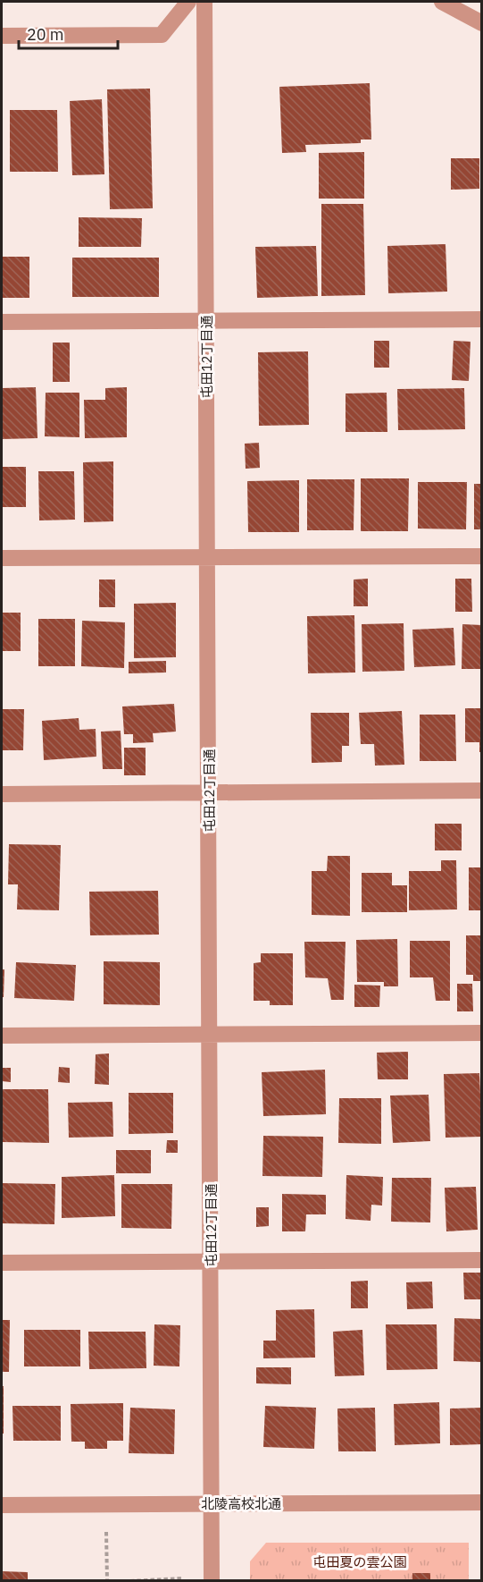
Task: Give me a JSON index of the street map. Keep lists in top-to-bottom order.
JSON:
{
  "streets": {
    "street": ["屯田12丁目通", "北陵高校北通"]
  },
  "crossings": [
    ["屯田12丁目通", "北陵高校北通"]
  ],
  "parks": ["屯田夏の雲公園"],
  "scale_bar": "20 m"
}
